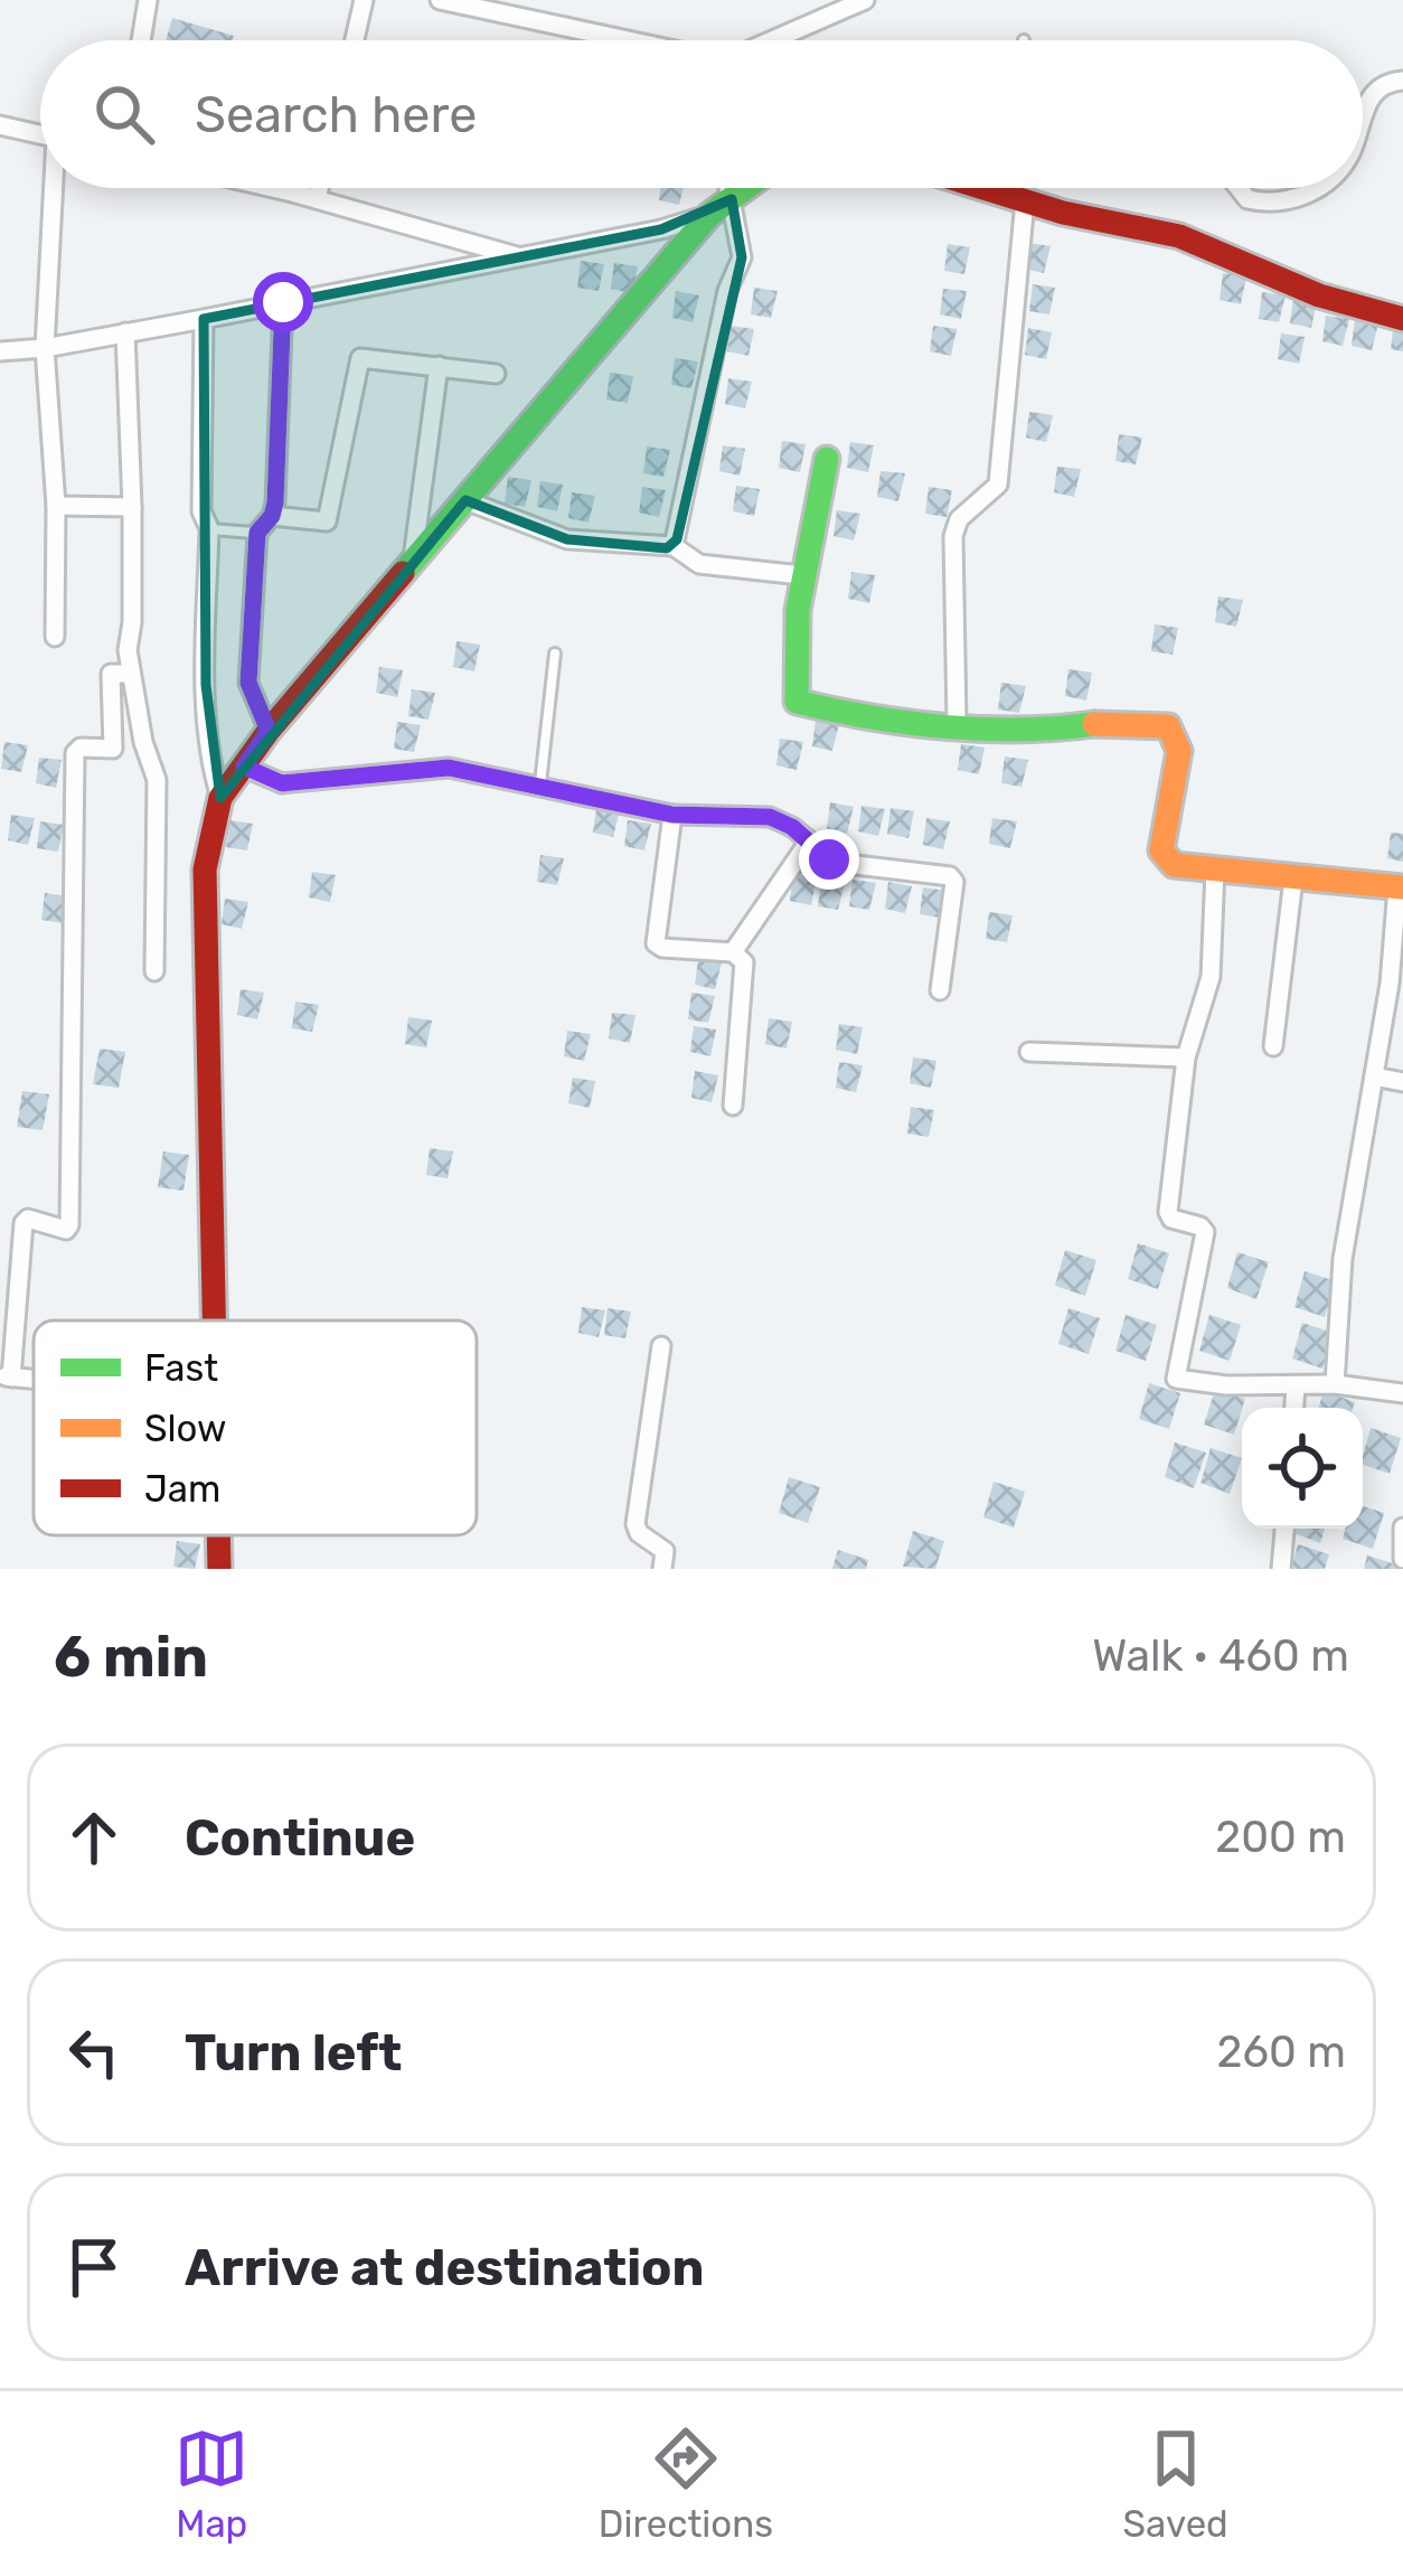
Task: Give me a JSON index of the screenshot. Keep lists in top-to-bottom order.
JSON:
{
  "legend": ["Fast", "Slow", "Jam"],
  "page": {
    "search": "Search here",
    "heading": ["6 min", "Walk · 460 m"],
    "list": [
      ["Continue", "200 m"],
      ["Turn left", "260 m"],
      "Arrive at destination"
    ],
    "nav": ["Map", "Directions", "Saved"]
  }
}
